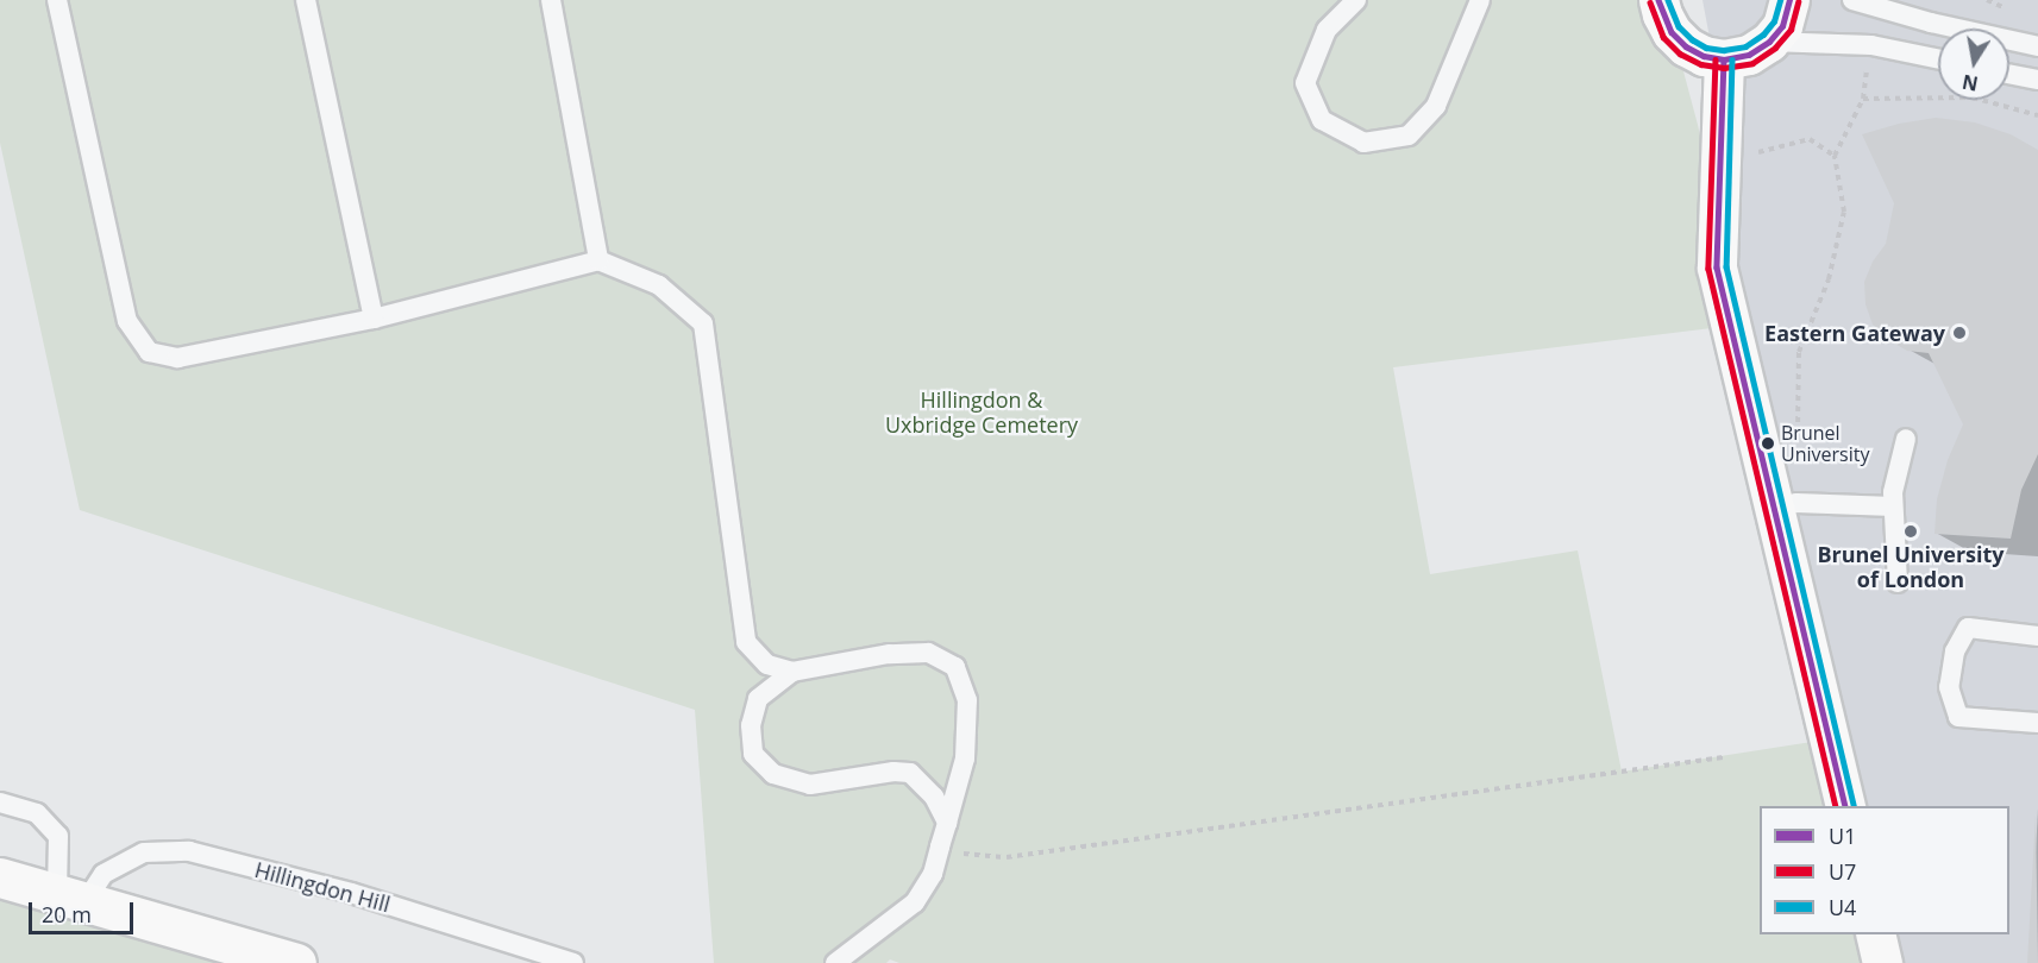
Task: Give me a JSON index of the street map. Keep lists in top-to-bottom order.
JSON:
{
  "streets": {
    "lane": ["Hillingdon Hill"]
  },
  "parks": ["Hillingdon & Uxbridge Cemetery"],
  "places": ["Eastern Gateway", "Brunel University", "Brunel University of London"],
  "lines": ["transit line U1", "transit line U4", "transit line U7"],
  "legend": ["U1", "U7", "U4"],
  "scale_bar": "20 m",
  "north": "bottom"
}
